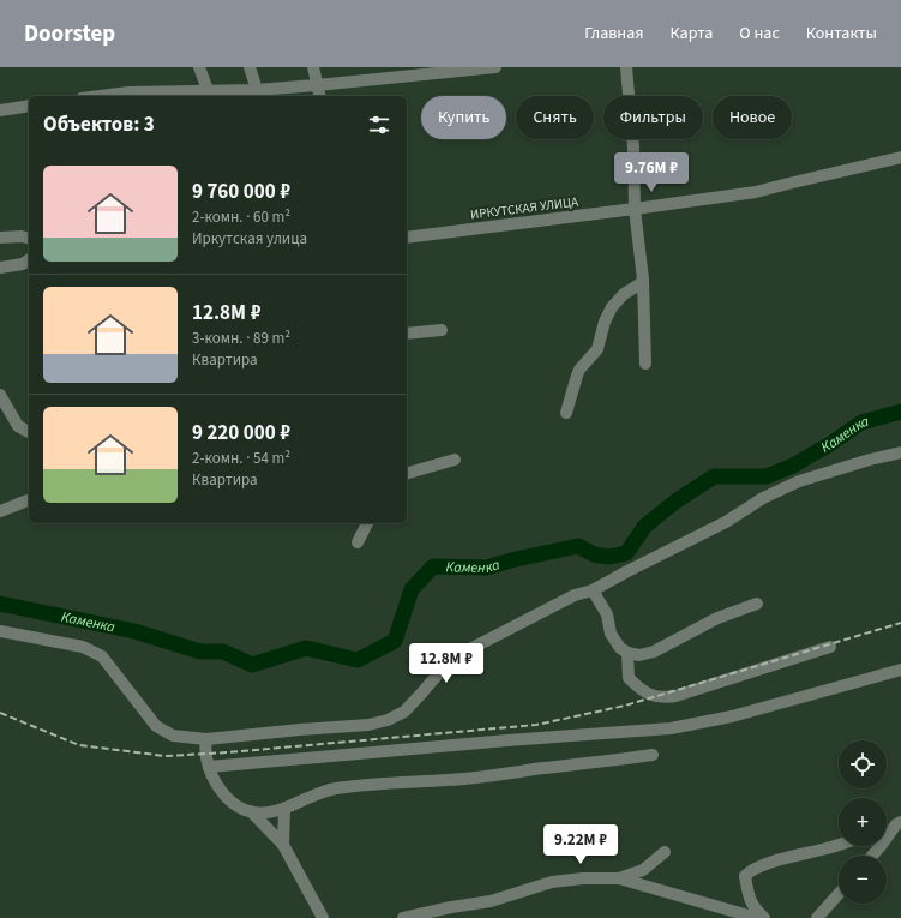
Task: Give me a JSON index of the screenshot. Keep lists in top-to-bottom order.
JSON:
{
  "streets": {
    "street": ["ИРКУТСКАЯ УЛИЦА"]
  },
  "water": ["Каменка"],
  "page": {
    "header": "Doorstep",
    "nav": [
      "Главная",
      "Карта",
      "О нас",
      "Контакты"
    ],
    "chip": [
      "Купить",
      "Снять",
      "Фильтры",
      "Новое"
    ],
    "heading": "Объектов: 3",
    "price": ["9.76M ₽", "12.8M ₽", "9.22M ₽"],
    "list": [
      {
        "name": "9 760 000 ₽",
        "note": "2-комн. · 60 m² · Иркутская улица"
      },
      {
        "name": "12.8M ₽",
        "note": "3-комн. · 89 m² · Квартира"
      },
      {
        "name": "9 220 000 ₽",
        "note": "2-комн. · 54 m² · Квартира"
      }
    ],
    "map_buttons": ["+", "−"]
  }
}
